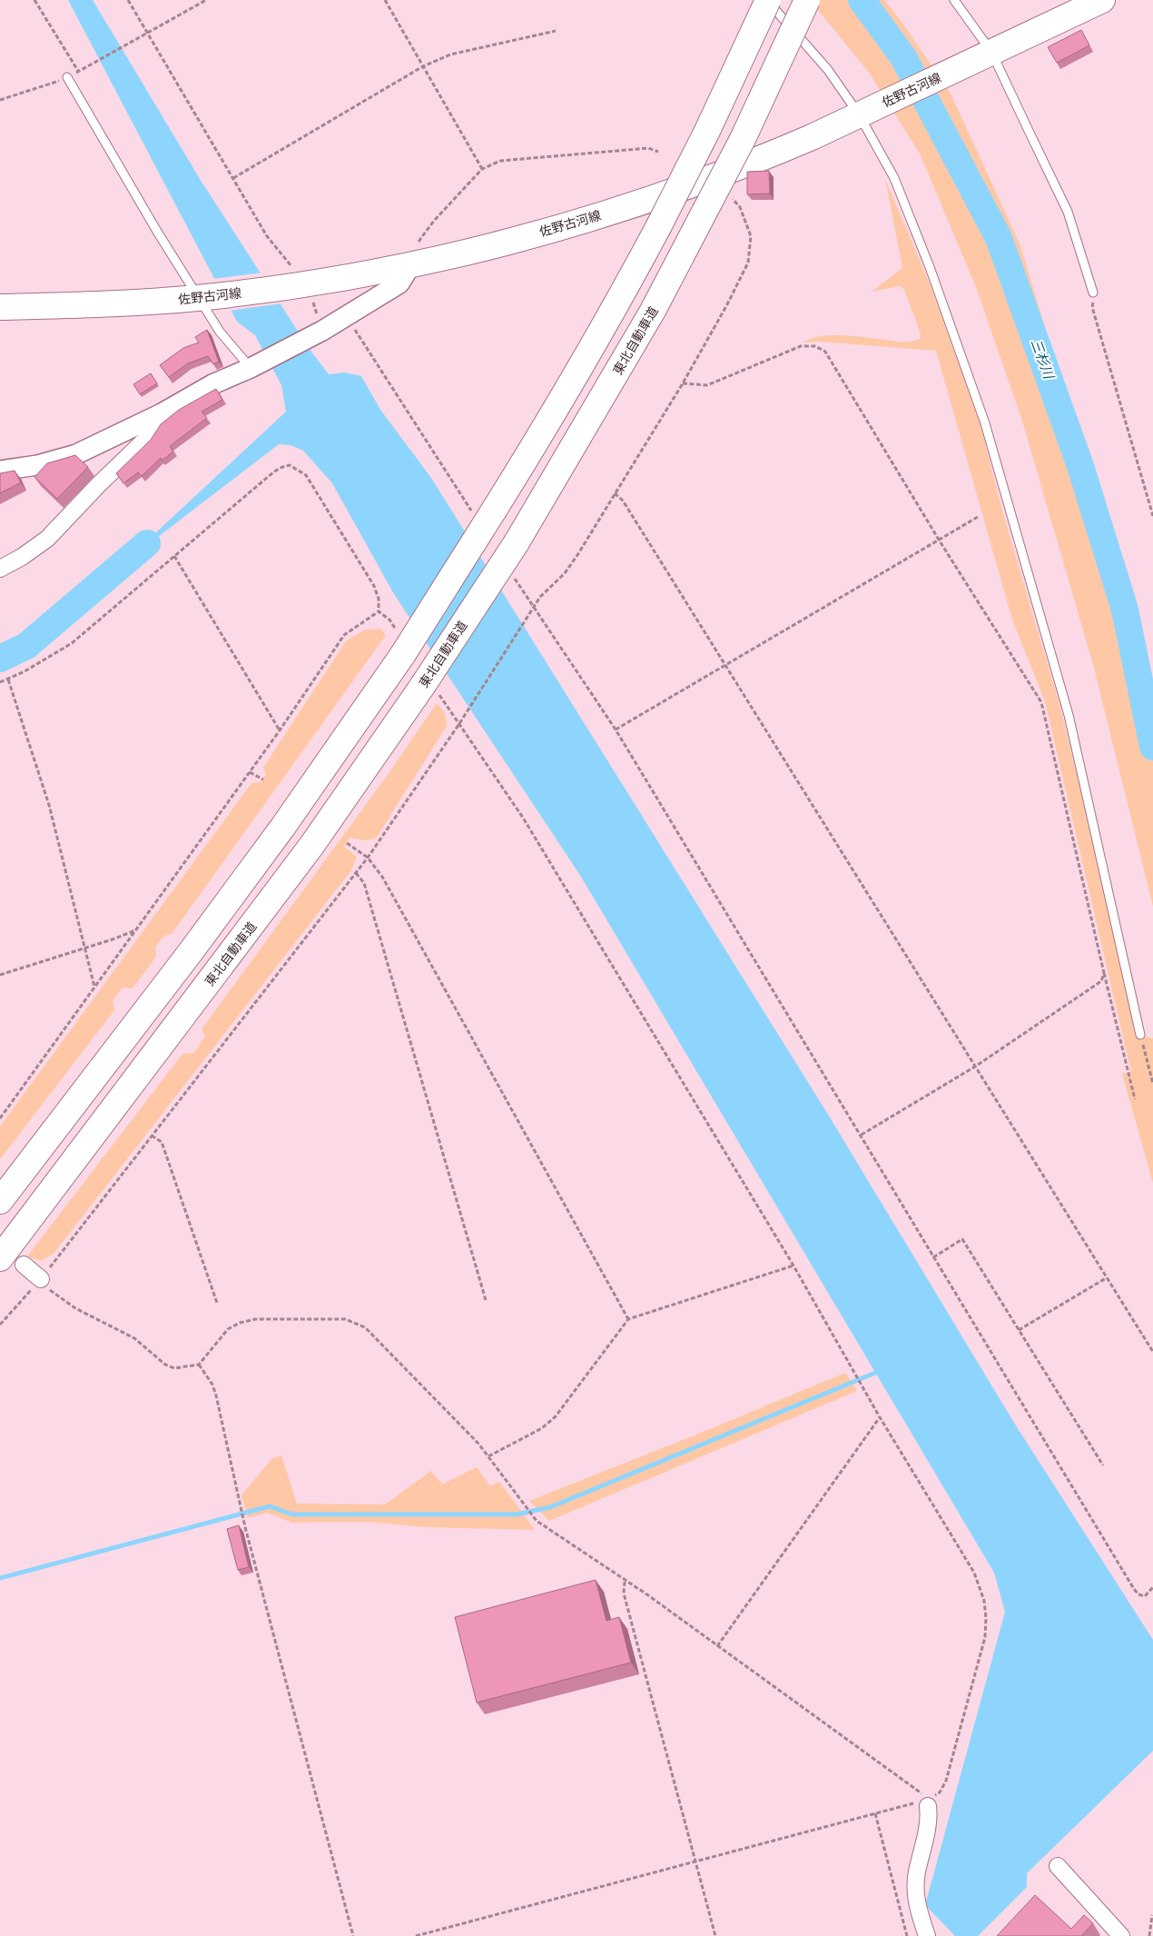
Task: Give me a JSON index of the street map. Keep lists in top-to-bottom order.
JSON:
{
  "streets": {
    "main road": ["佐野古河線", "東北自動車道"]
  },
  "water": ["三杉川"]
}
